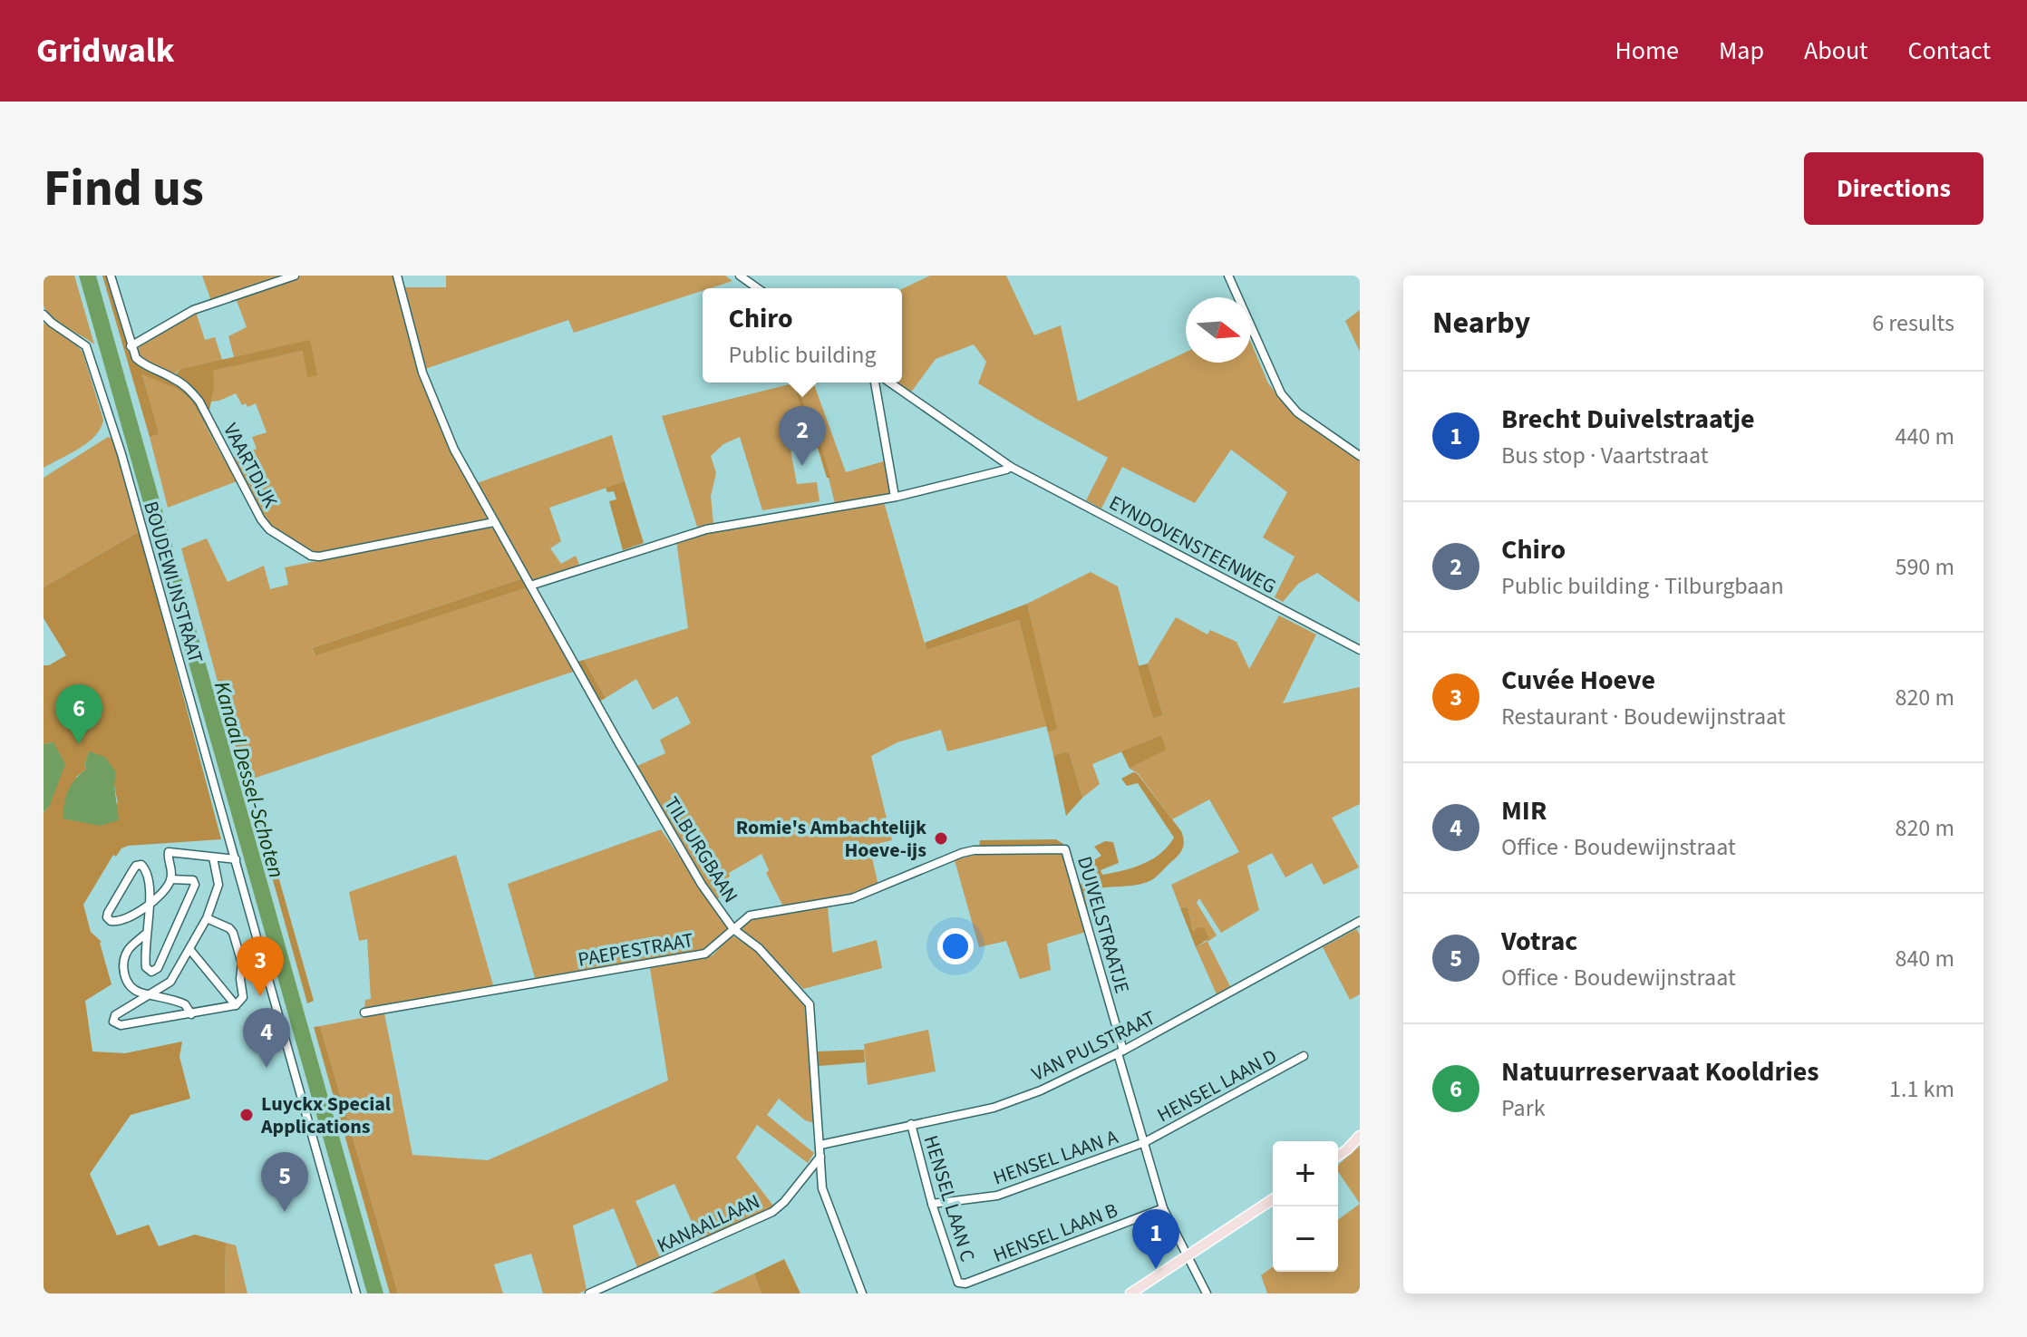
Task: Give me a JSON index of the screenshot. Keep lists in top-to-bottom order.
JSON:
{
  "streets": {
    "street": [
      "VAARTDIJK",
      "EYNDOVENSTEENWEG",
      "BOUDEWIJNSTRAAT",
      "TILBURGBAAN",
      "DUIVELSTRAATJE",
      "PAEPESTRAAT",
      "VAN PULSTRAAT",
      "HENSEL LAAN D",
      "HENSEL LAAN A",
      "HENSEL LAAN C",
      "KANAALLAAN",
      "HENSEL LAAN B"
    ]
  },
  "crossings": [
    ["VAARTDIJK", "TILBURGBAAN"],
    ["TILBURGBAAN", "PAEPESTRAAT"],
    ["TILBURGBAAN", "VAN PULSTRAAT"],
    ["TILBURGBAAN", "KANAALLAAN"],
    ["DUIVELSTRAATJE", "PAEPESTRAAT"],
    ["DUIVELSTRAATJE", "VAN PULSTRAAT"],
    ["DUIVELSTRAATJE", "HENSEL LAAN D"],
    ["DUIVELSTRAATJE", "HENSEL LAAN A"],
    ["DUIVELSTRAATJE", "HENSEL LAAN B"],
    ["VAN PULSTRAAT", "HENSEL LAAN C"],
    ["HENSEL LAAN D", "HENSEL LAAN A"],
    ["HENSEL LAAN A", "HENSEL LAAN C"],
    ["HENSEL LAAN C", "HENSEL LAAN B"]
  ],
  "water": ["Kanaal Dessel-Schoten"],
  "places": ["Romie's Ambachtelijk Hoeve-ijs", "Luyckx Special Applications"],
  "north": "right",
  "page": {
    "header": "Gridwalk",
    "nav": [
      "Home",
      "Map",
      "About",
      "Contact"
    ],
    "buttons": "Directions",
    "title": "Find us",
    "heading": ["Nearby", "6 results"],
    "popup": ["Chiro", "Public building"],
    "list": [
      {
        "mark": "1",
        "name": "Brecht Duivelstraatje",
        "note": "Bus stop · Vaartstraat",
        "value": "440 m"
      },
      {
        "mark": "2",
        "name": "Chiro",
        "note": "Public building · Tilburgbaan",
        "value": "590 m"
      },
      {
        "mark": "3",
        "name": "Cuvée Hoeve",
        "note": "Restaurant · Boudewijnstraat",
        "value": "820 m"
      },
      {
        "mark": "4",
        "name": "MIR",
        "note": "Office · Boudewijnstraat",
        "value": "820 m"
      },
      {
        "mark": "5",
        "name": "Votrac",
        "note": "Office · Boudewijnstraat",
        "value": "840 m"
      },
      {
        "mark": "6",
        "name": "Natuurreservaat Kooldries",
        "note": "Park",
        "value": "1.1 km"
      }
    ],
    "pins": [
      "2",
      "6",
      "3",
      "4",
      "5",
      "1"
    ],
    "map_buttons": ["+", "−"]
  }
}
